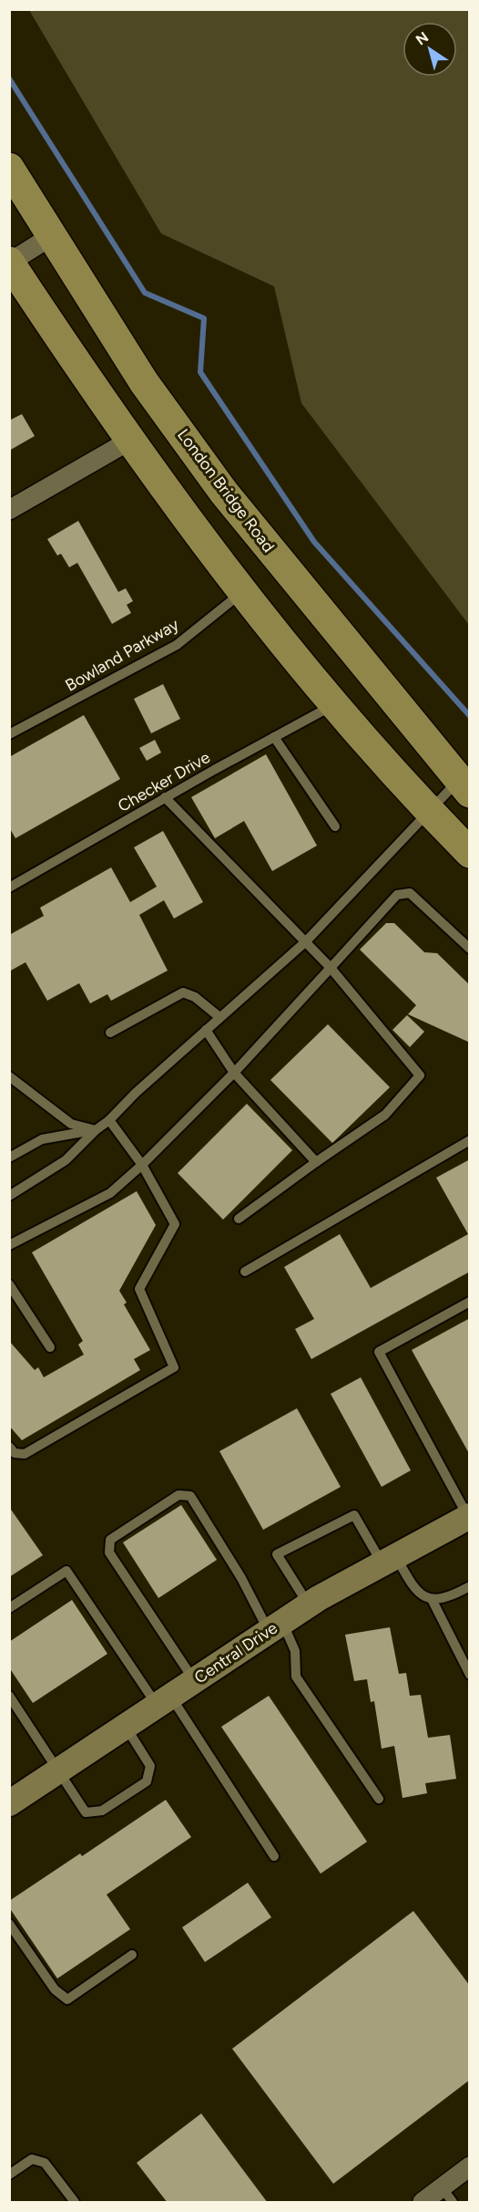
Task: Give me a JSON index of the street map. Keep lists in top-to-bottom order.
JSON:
{
  "streets": {
    "main road": ["London Bridge Road"],
    "street": ["Central Drive"],
    "lane": ["Bowland Parkway", "Checker Drive"]
  },
  "north": "top left"
}
